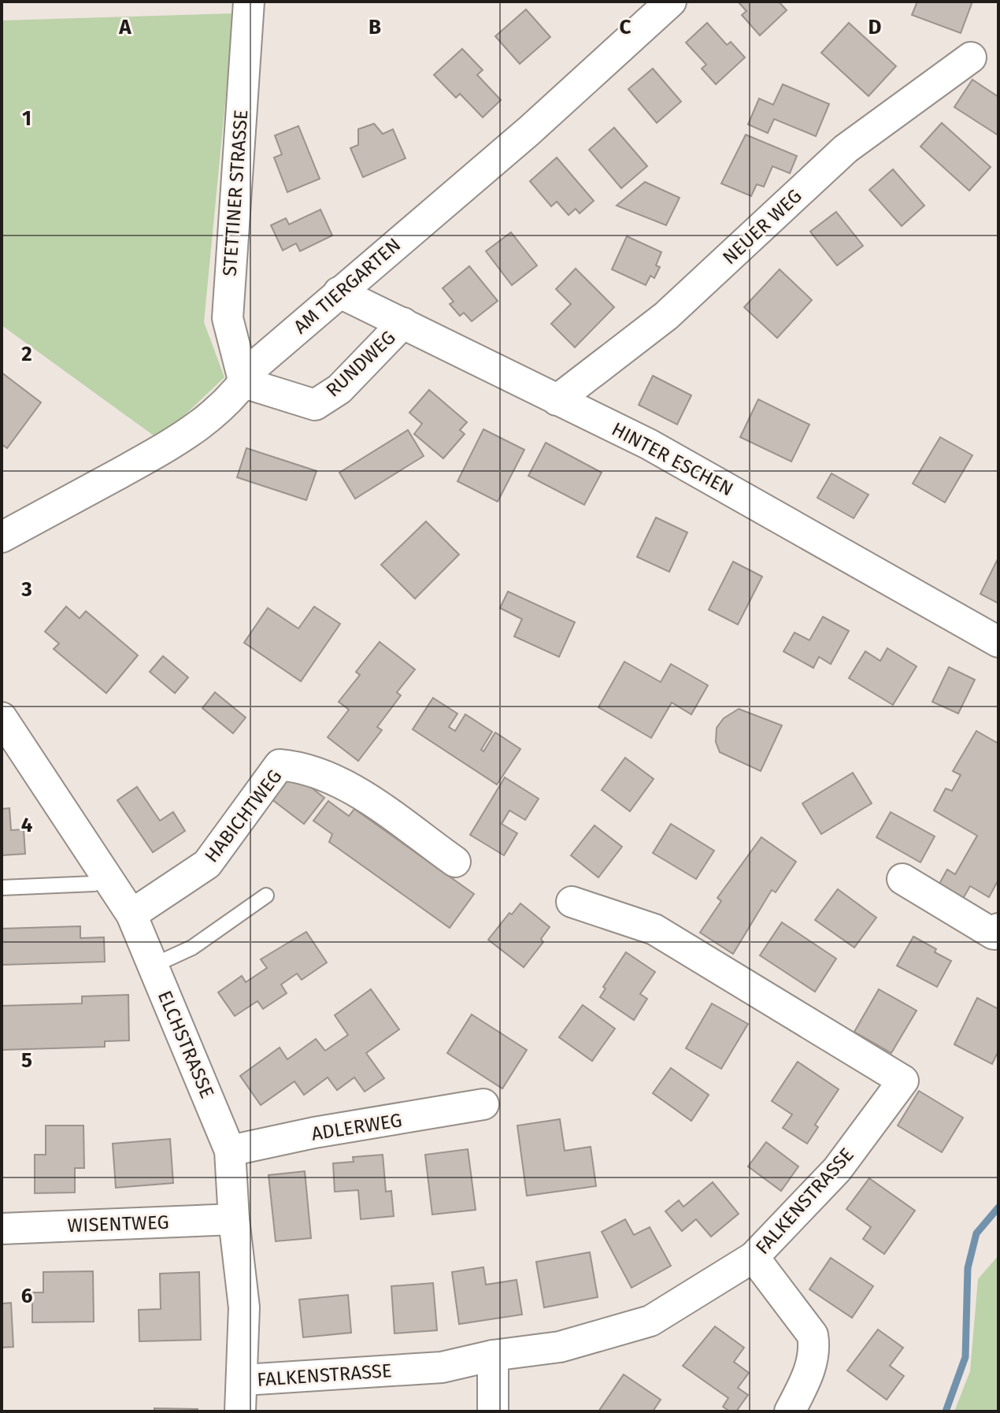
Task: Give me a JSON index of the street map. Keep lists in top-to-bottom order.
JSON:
{
  "streets": {
    "street": [
      "STETTINER STRASSE",
      "NEUER WEG",
      "AM TIERGARTEN",
      "RUNDWEG",
      "HINTER ESCHEN",
      "HABICHTWEG",
      "ELCHSTRASSE",
      "ADLERWEG",
      "FALKENSTRASSE",
      "WISENTWEG"
    ]
  },
  "crossings": [
    ["STETTINER STRASSE", "AM TIERGARTEN"],
    ["STETTINER STRASSE", "RUNDWEG"],
    ["NEUER WEG", "HINTER ESCHEN"],
    ["AM TIERGARTEN", "RUNDWEG"],
    ["AM TIERGARTEN", "HINTER ESCHEN"],
    ["RUNDWEG", "HINTER ESCHEN"],
    ["HABICHTWEG", "ELCHSTRASSE"],
    ["ELCHSTRASSE", "ADLERWEG"],
    ["ELCHSTRASSE", "FALKENSTRASSE"],
    ["ELCHSTRASSE", "WISENTWEG"]
  ],
  "grid": {
    "columns": [
      "A",
      "B",
      "C",
      "D"
    ],
    "rows": [
      "1",
      "2",
      "3",
      "4",
      "5",
      "6"
    ]
  }
}
